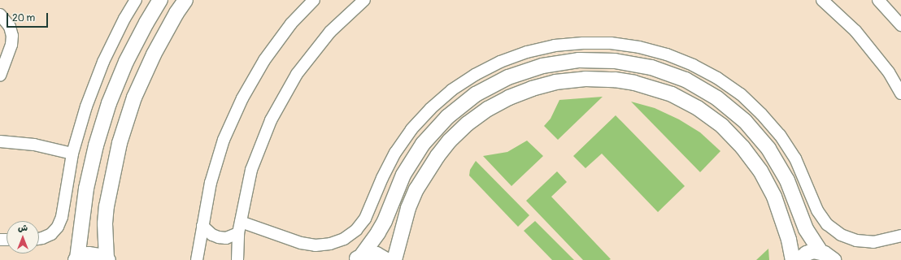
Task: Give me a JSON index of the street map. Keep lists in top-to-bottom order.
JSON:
{
  "scale_bar": "20 m",
  "north": "top"
}
